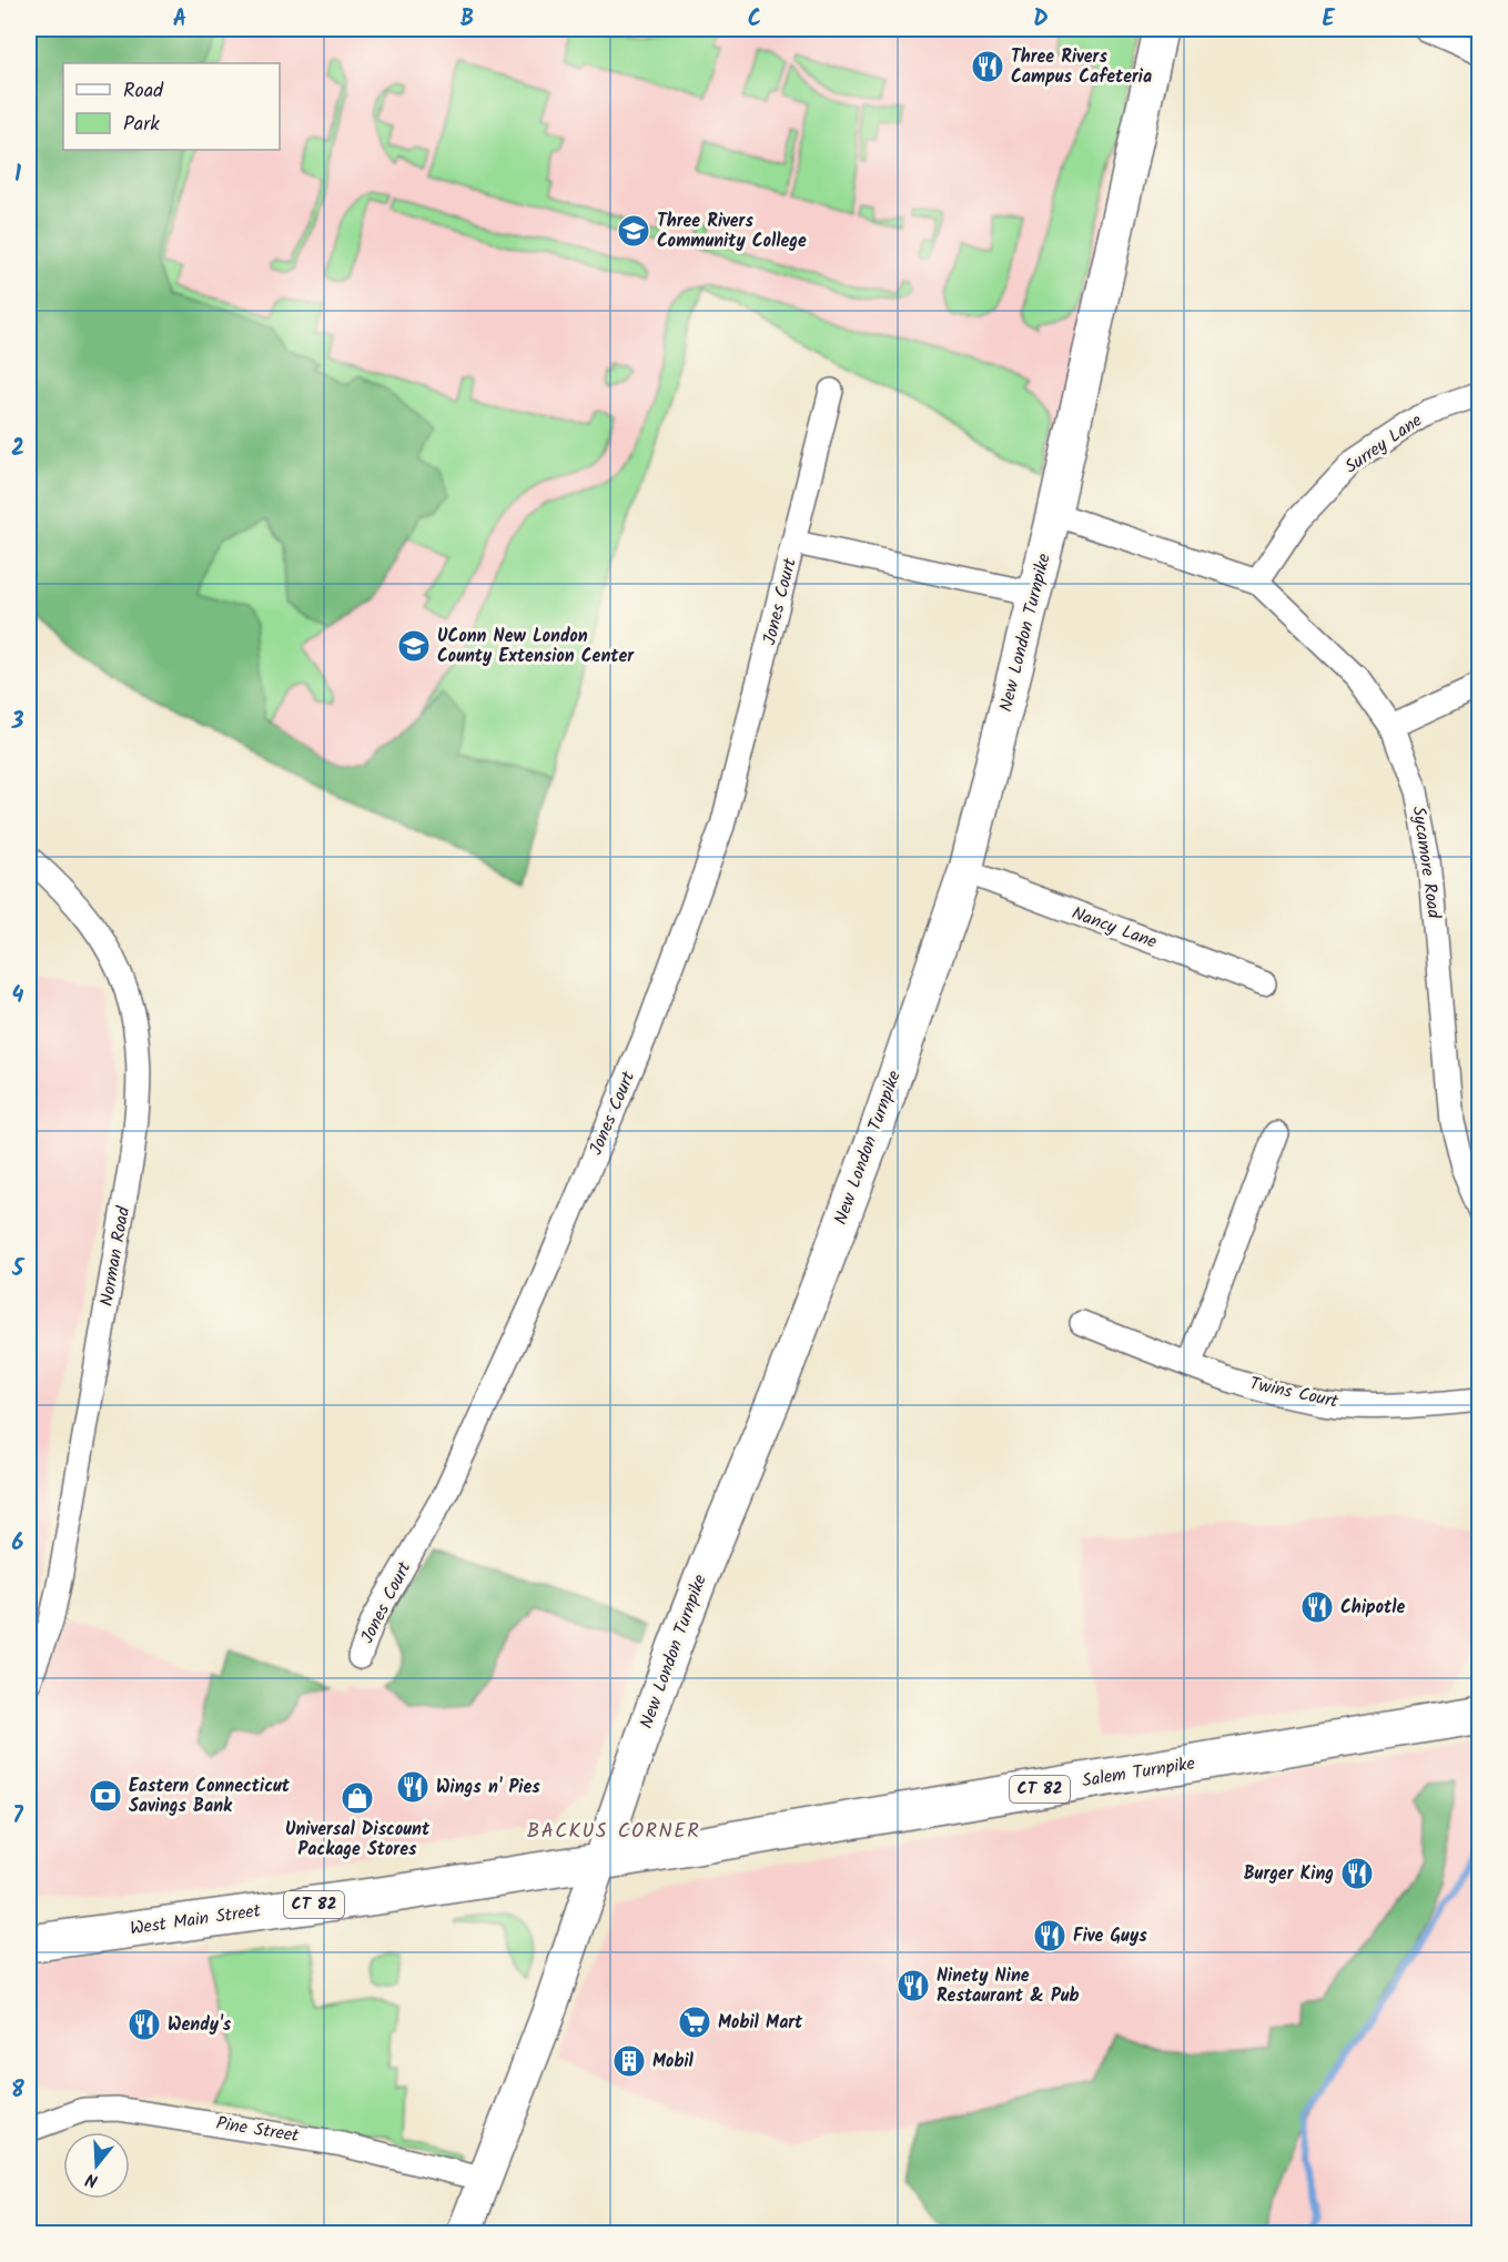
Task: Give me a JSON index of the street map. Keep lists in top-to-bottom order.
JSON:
{
  "streets": {
    "main road": [
      "New London Turnpike",
      "Salem Turnpike",
      "CT 82",
      "West Main Street"
    ],
    "street": [
      "Surrey Lane",
      "Jones Court",
      "Sycamore Road",
      "Nancy Lane",
      "Norman Road",
      "Twins Court",
      "Pine Street"
    ]
  },
  "crossings": [
    ["Surrey Lane", "Sycamore Road"],
    ["Jones Court", "New London Turnpike"],
    ["New London Turnpike", "Sycamore Road"],
    ["New London Turnpike", "Nancy Lane"],
    ["New London Turnpike", "Salem Turnpike"],
    ["New London Turnpike", "West Main Street"],
    ["New London Turnpike", "Pine Street"],
    ["Salem Turnpike", "West Main Street"]
  ],
  "districts": ["BACKUS CORNER"],
  "places": {
    "restaurant": [
      "Three Rivers Campus Cafeteria",
      "Chipotle",
      "Wings n' Pies",
      "Burger King",
      "Five Guys",
      "Ninety Nine Restaurant & Pub",
      "Wendy's"
    ],
    "school or university": ["Three Rivers Community College", "UConn New London County Extension Center"],
    "bank": ["Eastern Connecticut Savings Bank"],
    "shop": ["Universal Discount Package Stores"],
    "supermarket": ["Mobil Mart"],
    "building": ["Mobil"]
  },
  "legend": ["Road", "Park"],
  "north": "bottom",
  "grid": {
    "columns": [
      "A",
      "B",
      "C",
      "D",
      "E"
    ],
    "rows": [
      "1",
      "2",
      "3",
      "4",
      "5",
      "6",
      "7",
      "8"
    ]
  }
}
